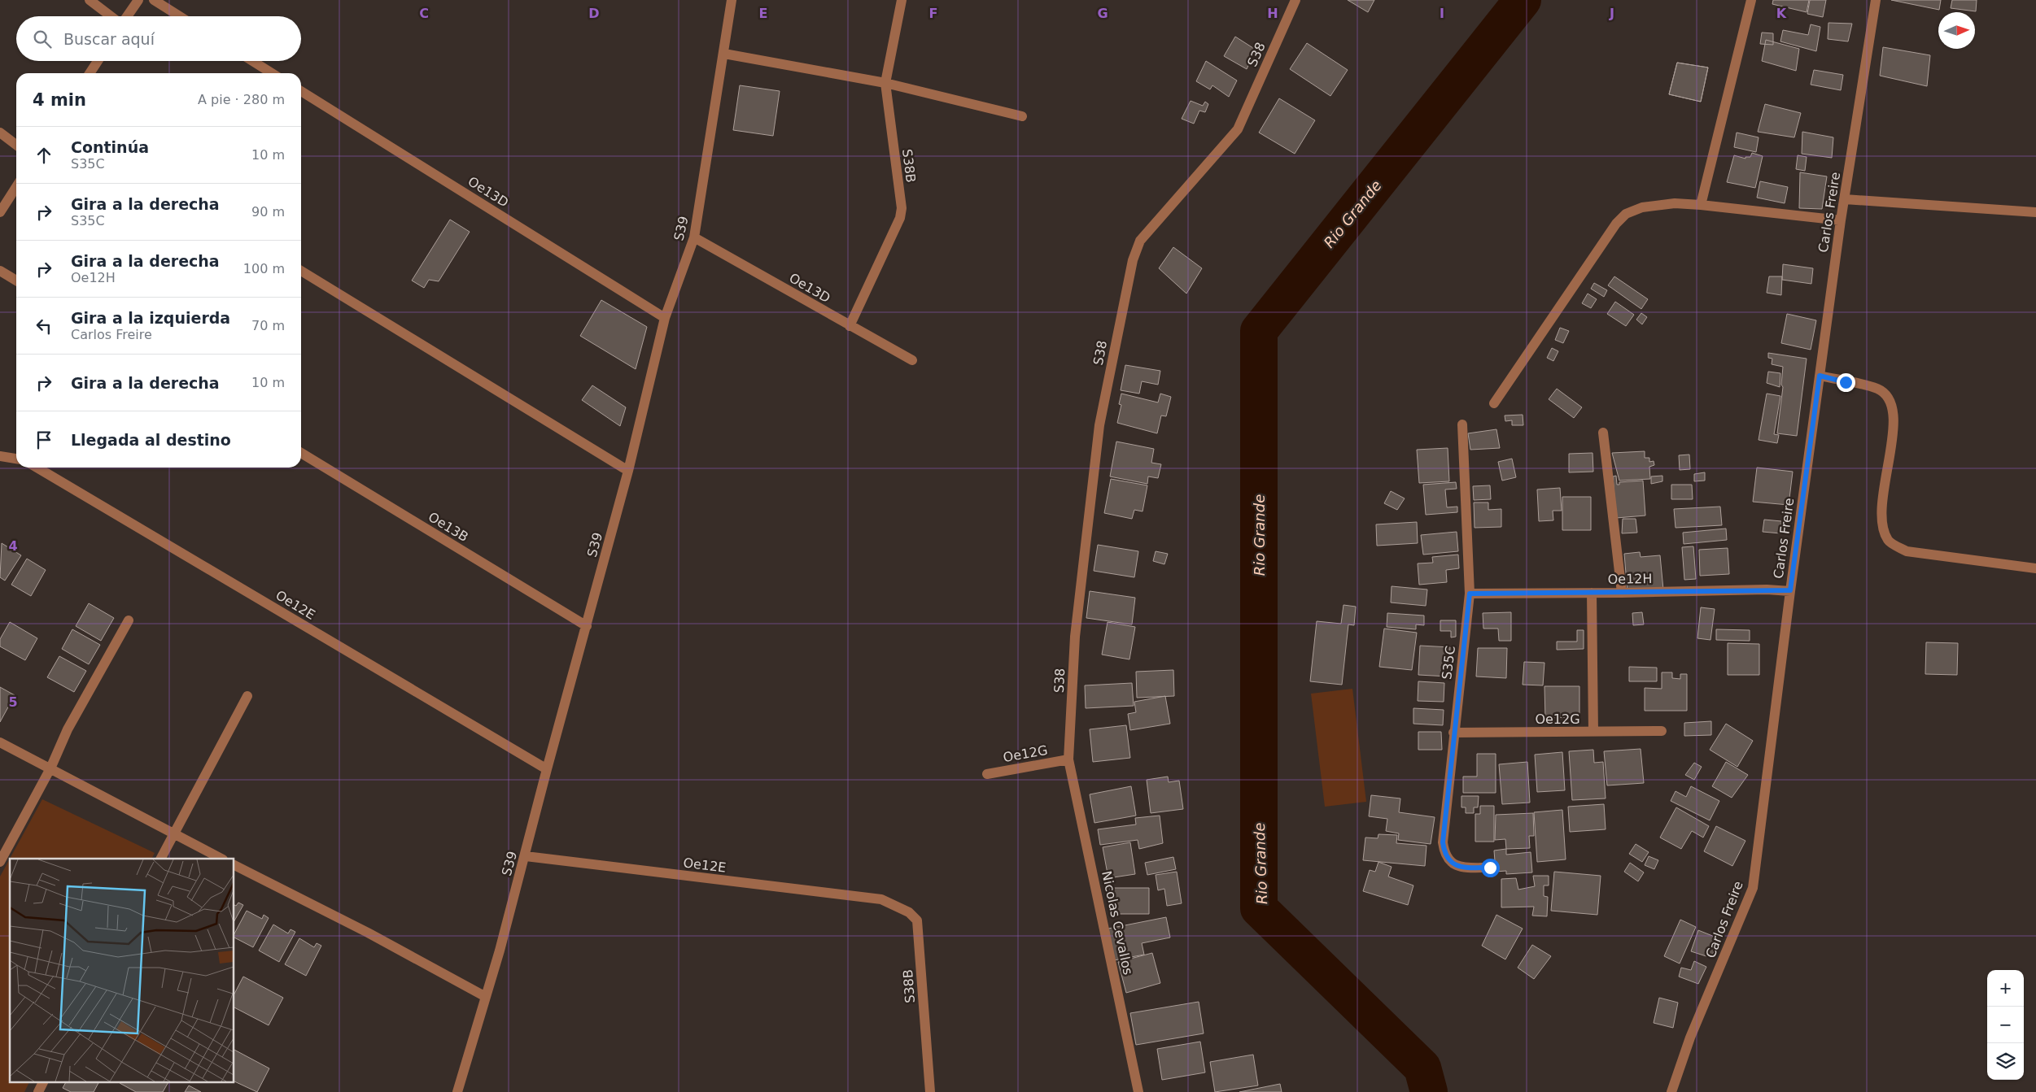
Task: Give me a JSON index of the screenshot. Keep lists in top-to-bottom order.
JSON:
{
  "streets": {
    "street": [
      "S38",
      "S38B",
      "Oe13D",
      "Carlos Freire",
      "S39",
      "Oe13B",
      "Oe12H",
      "Oe12E",
      "S35C",
      "Oe12G",
      "Nicolas Cevallos"
    ]
  },
  "crossings": [
    ["S38", "Oe12G"],
    ["S38", "Nicolas Cevallos"],
    ["S38B", "Oe13D"],
    ["S38B", "Oe12E"],
    ["Oe13D", "S39"],
    ["Carlos Freire", "Oe12H"],
    ["S39", "Oe13B"],
    ["S39", "Oe12E"],
    ["Oe12H", "S35C"],
    ["S35C", "Oe12G"],
    ["Oe12G", "Nicolas Cevallos"]
  ],
  "water": ["Rio Grande"],
  "north": "right",
  "page": {
    "search": "Buscar aquí",
    "heading": ["4 min", "A pie · 280 m"],
    "list": [
      ["Continúa", "S35C", "10 m"],
      ["Gira a la derecha", "S35C", "90 m"],
      ["Gira a la derecha", "Oe12H", "100 m"],
      ["Gira a la izquierda", "Carlos Freire", "70 m"],
      ["Gira a la derecha", "10 m"],
      "Llegada al destino"
    ],
    "map_buttons": ["+", "−"]
  },
  "grid": {
    "columns": [
      "C",
      "D",
      "E",
      "F",
      "G",
      "H",
      "I",
      "J",
      "K"
    ],
    "rows": ["4", "5"]
  }
}
